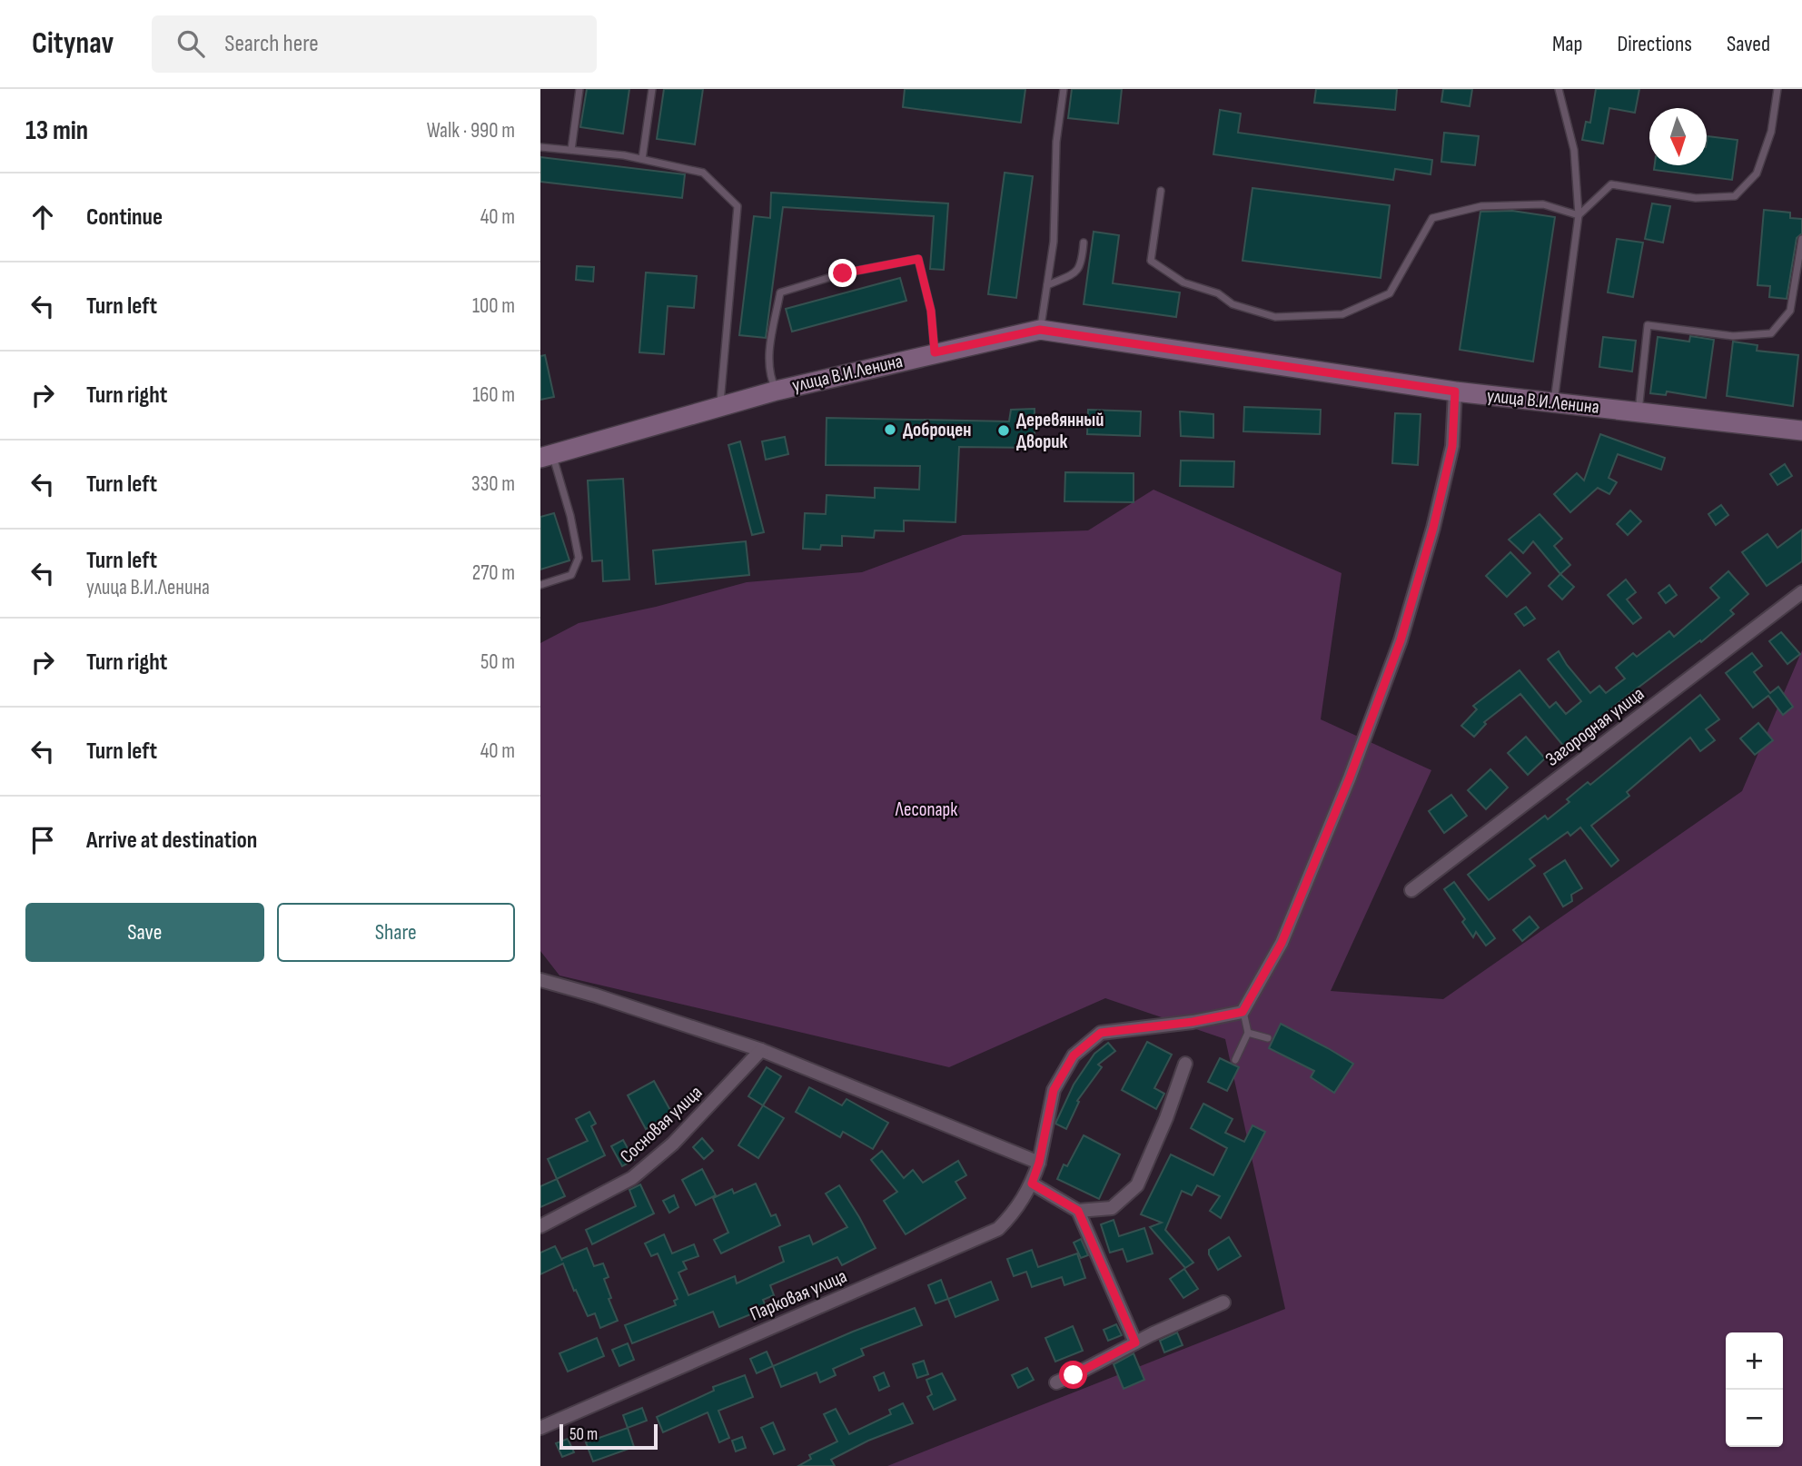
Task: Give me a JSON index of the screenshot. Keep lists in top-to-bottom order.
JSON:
{
  "streets": {
    "main road": ["улица В.И.Ленина"],
    "street": ["Загородная улица", "Сосновая улица", "Парковая улица"]
  },
  "parks": ["Лесопарк"],
  "places": ["Доброцен", "Деревянный Дворик"],
  "scale_bar": "50 m",
  "north": "bottom",
  "page": {
    "header": "Citynav",
    "search": "Search here",
    "nav": ["Map", "Directions", "Saved"],
    "heading": ["13 min", "Walk · 990 m"],
    "list": [
      ["Continue", "40 m"],
      ["Turn left", "100 m"],
      ["Turn right", "160 m"],
      ["Turn left", "330 m"],
      ["Turn left", "улица В.И.Ленина", "270 m"],
      ["Turn right", "50 m"],
      ["Turn left", "40 m"],
      "Arrive at destination"
    ],
    "buttons": ["Save", "Share"],
    "map_buttons": ["+", "−"],
    "scale": "50 m"
  }
}
